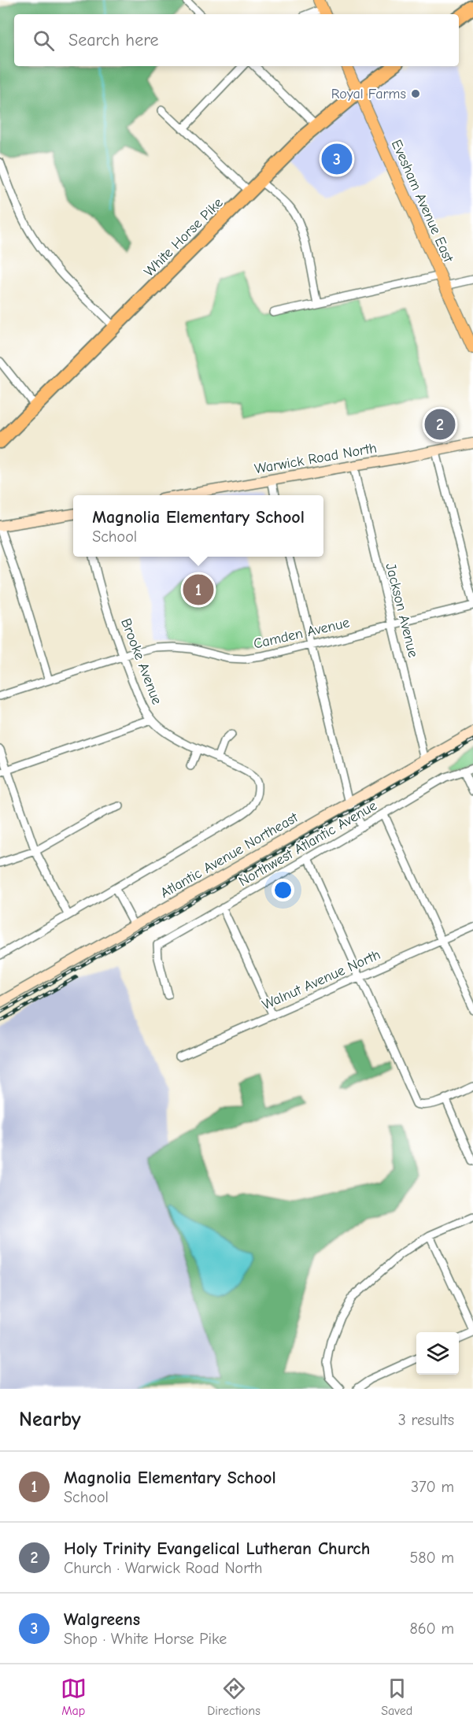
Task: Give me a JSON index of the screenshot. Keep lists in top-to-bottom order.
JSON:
{
  "streets": {
    "highway": ["White Horse Pike"],
    "main road": ["Evesham Avenue East"],
    "street": [
      "Warwick Road North",
      "Jackson Avenue",
      "Camden Avenue",
      "Brooke Avenue",
      "Northwest Atlantic Avenue",
      "Atlantic Avenue Northeast",
      "Walnut Avenue North"
    ]
  },
  "crossings": [
    ["Evesham Avenue East", "White Horse Pike"],
    ["Warwick Road North", "Jackson Avenue"],
    ["Jackson Avenue", "Camden Avenue"],
    ["Jackson Avenue", "Atlantic Avenue Northeast"],
    ["Camden Avenue", "Brooke Avenue"]
  ],
  "places": ["Royal Farms"],
  "page": {
    "search": "Search here",
    "pins": ["3", "2", "1"],
    "popup": ["Magnolia Elementary School", "School"],
    "heading": ["Nearby", "3 results"],
    "list": [
      {
        "mark": "1",
        "name": "Magnolia Elementary School",
        "note": "School",
        "value": "370 m"
      },
      {
        "mark": "2",
        "name": "Holy Trinity Evangelical Lutheran Church",
        "note": "Church · Warwick Road North",
        "value": "580 m"
      },
      {
        "mark": "3",
        "name": "Walgreens",
        "note": "Shop · White Horse Pike",
        "value": "860 m"
      }
    ],
    "nav": ["Map", "Directions", "Saved"]
  }
}
